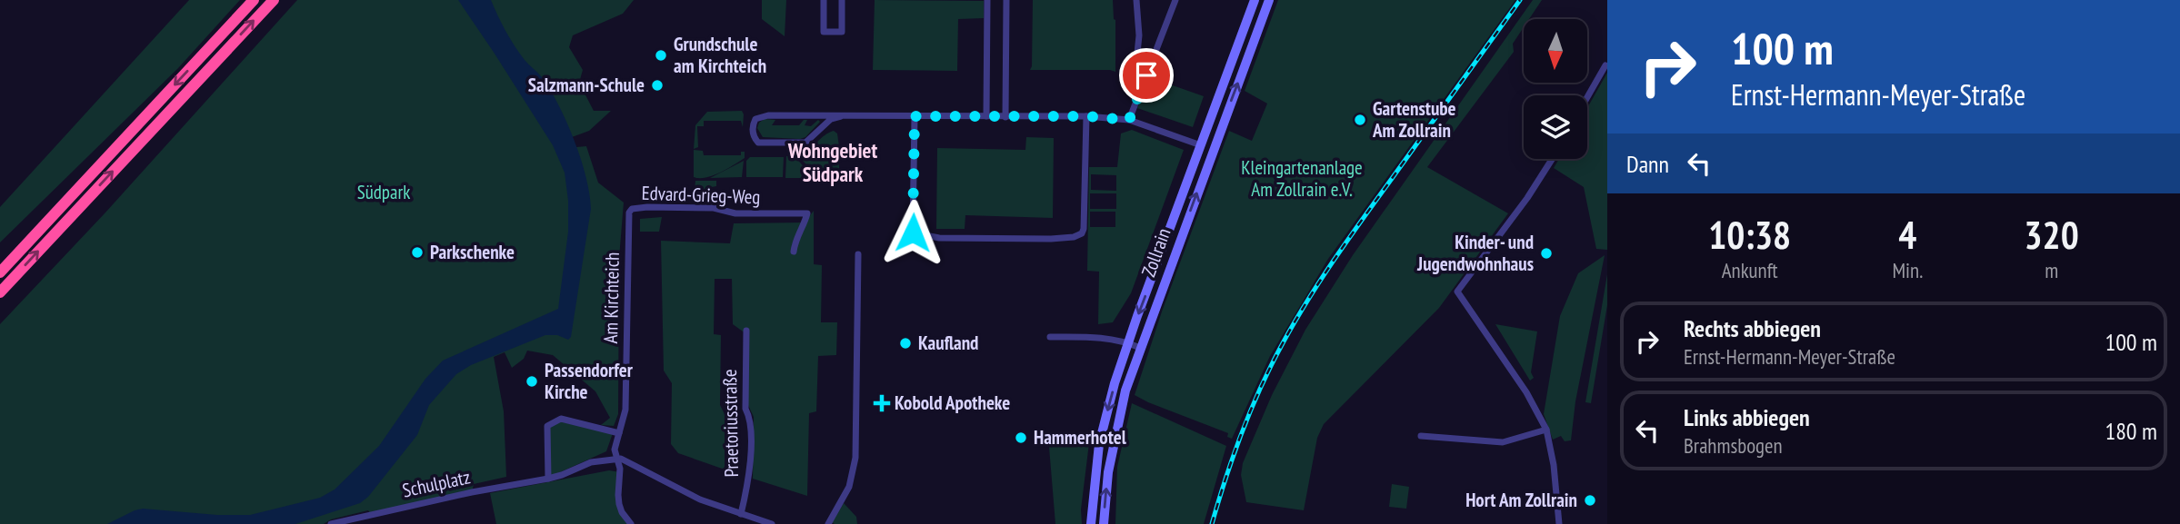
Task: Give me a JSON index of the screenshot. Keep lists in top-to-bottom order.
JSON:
{
  "streets": {
    "main road": ["Zollrain"],
    "street": [
      "Edvard-Grieg-Weg",
      "Am Kirchteich",
      "Praetoriusstraße",
      "Schulplatz"
    ]
  },
  "crossings": [
    ["Edvard-Grieg-Weg", "Am Kirchteich"],
    ["Am Kirchteich", "Schulplatz"]
  ],
  "districts": ["Wohngebiet Südpark"],
  "parks": ["Kleingartenanlage Am Zollrain e.V.", "Südpark"],
  "places": {
    "other": [
      "Grundschule am Kirchteich",
      "Salzmann-Schule",
      "Gartenstube Am Zollrain",
      "Parkschenke",
      "Kinder- und Jugendwohnhaus",
      "Kaufland",
      "Passendorfer Kirche",
      "Hammerhotel",
      "Hort Am Zollrain"
    ],
    "health": ["Kobold Apotheke"]
  },
  "north": "bottom",
  "page": {
    "turn": ["100 m", "Ernst-Hermann-Meyer-Straße"],
    "then": "Dann",
    "eta": [
      "10:38",
      "Ankunft",
      "4",
      "Min.",
      "320",
      "m"
    ],
    "list": [
      {
        "name": "Rechts abbiegen",
        "note": "Ernst-Hermann-Meyer-Straße",
        "value": "100 m"
      },
      {
        "name": "Links abbiegen",
        "note": "Brahmsbogen",
        "value": "180 m"
      }
    ]
  }
}
